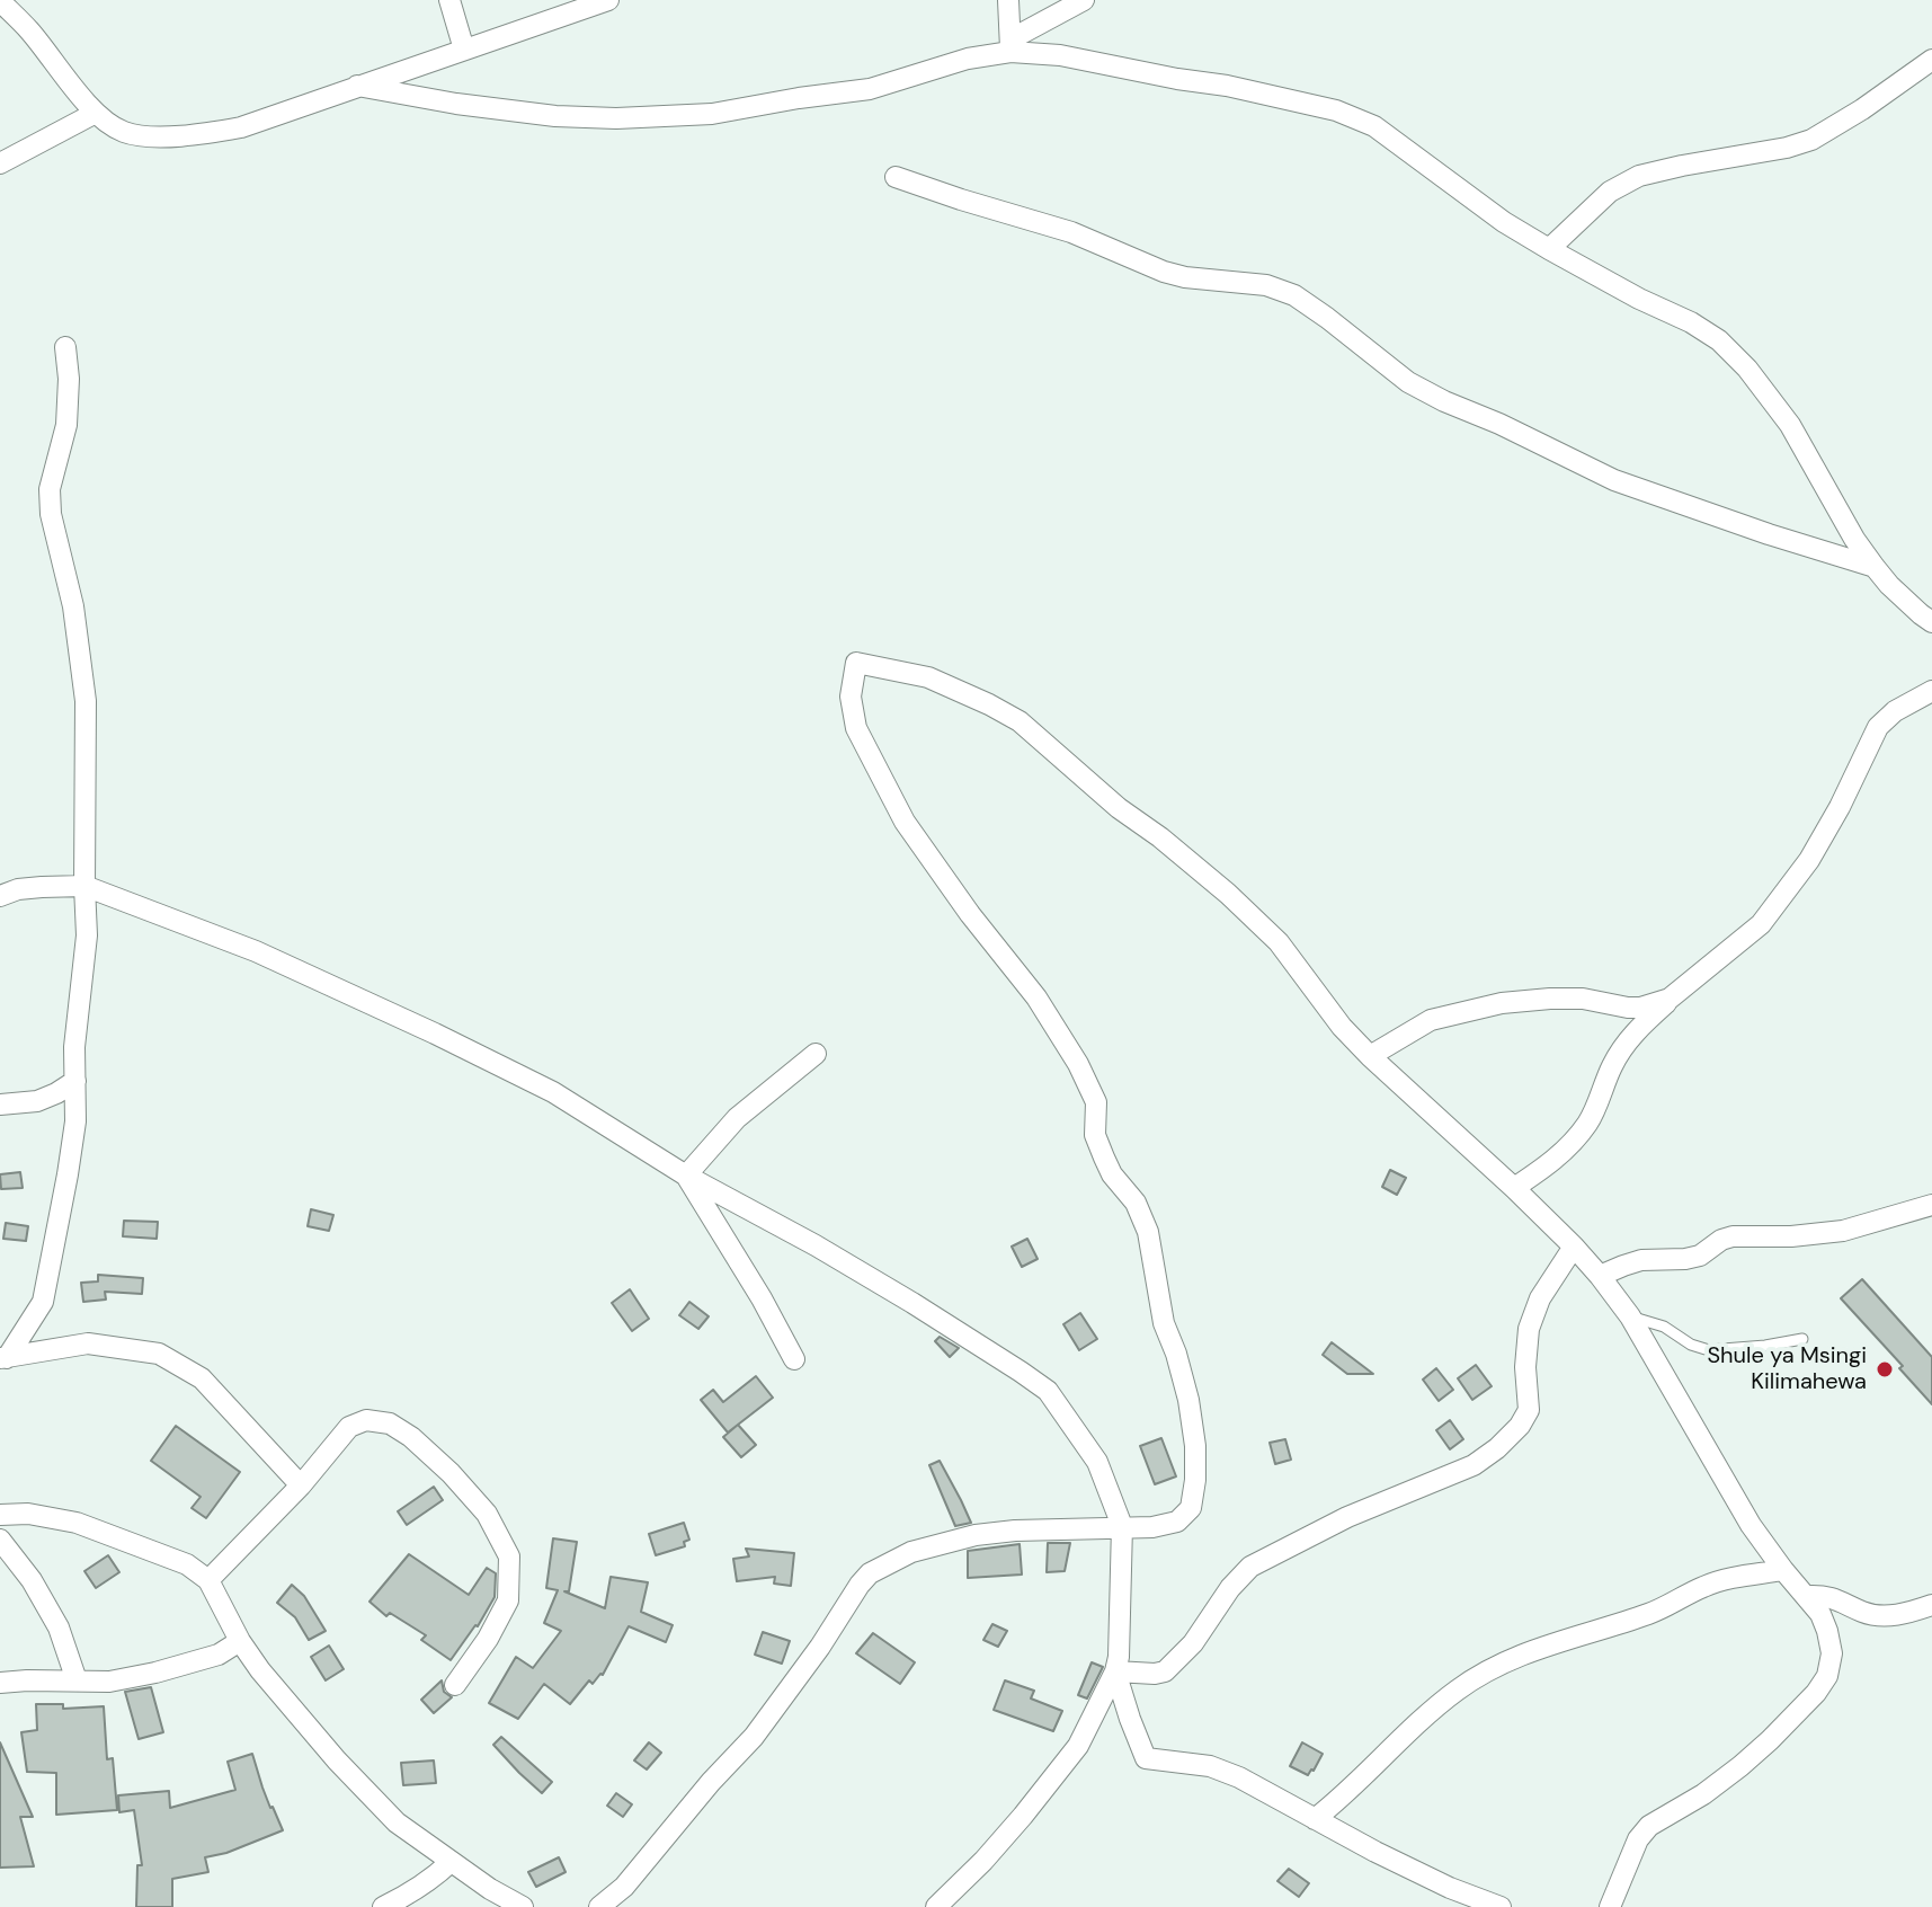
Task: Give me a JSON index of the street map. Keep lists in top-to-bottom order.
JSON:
{
  "places": ["Shule ya Msingi Kilimahewa"]
}
